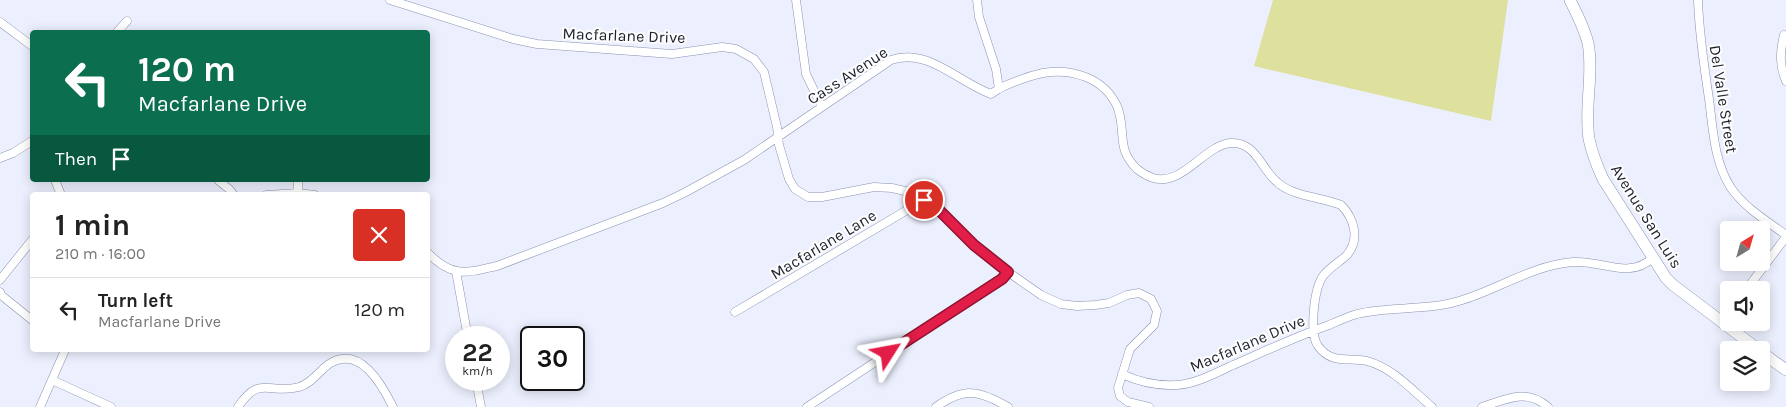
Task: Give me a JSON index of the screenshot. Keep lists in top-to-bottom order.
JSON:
{
  "streets": {
    "street": [
      "Macfarlane Drive",
      "Cass Avenue",
      "Del Valle Street",
      "Avenue San Luis",
      "Macfarlane Lane"
    ]
  },
  "crossings": [
    ["Macfarlane Drive", "Cass Avenue"],
    ["Macfarlane Drive", "Avenue San Luis"],
    ["Macfarlane Drive", "Macfarlane Lane"]
  ],
  "north": "top right",
  "page": {
    "turn": ["120 m", "Macfarlane Drive"],
    "then": "Then",
    "heading": ["1 min", "210 m · 16:00"],
    "list": [
      {
        "name": "Turn left",
        "note": "Macfarlane Drive",
        "value": "120 m"
      }
    ],
    "speed": "22 km/h",
    "limit": "30"
  }
}
